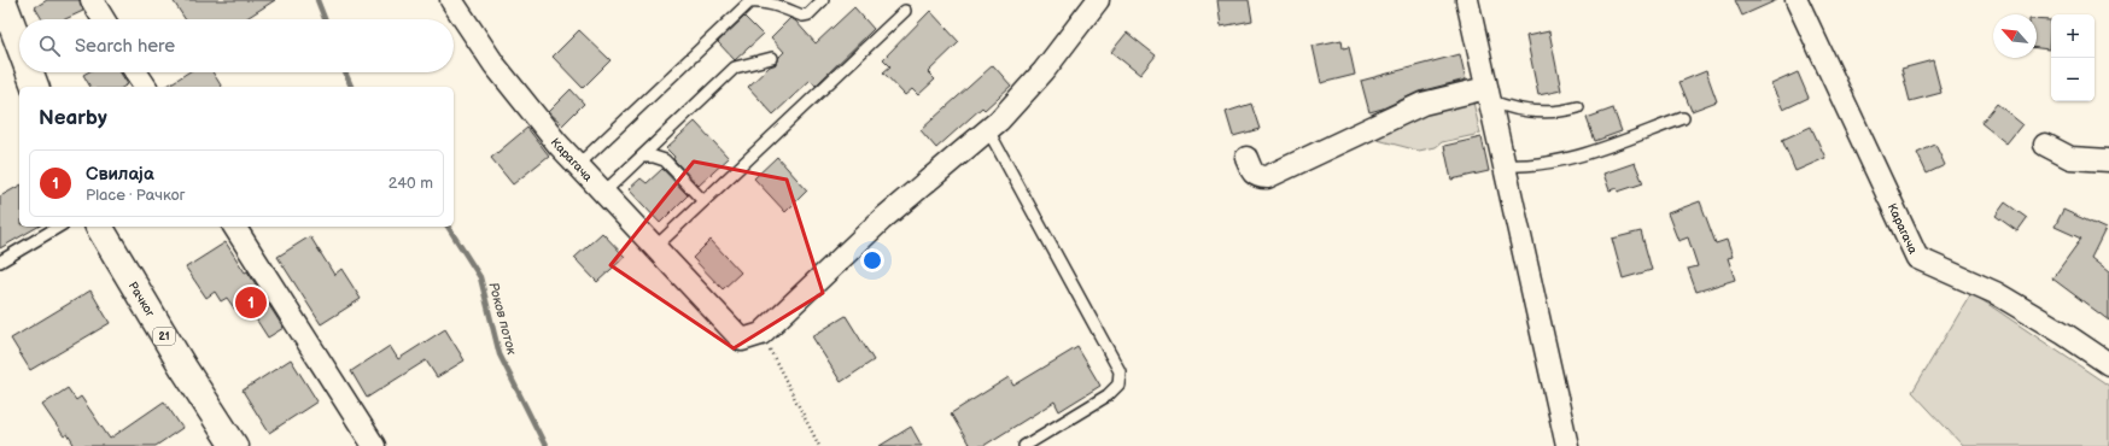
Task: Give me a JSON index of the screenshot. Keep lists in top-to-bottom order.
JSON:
{
  "streets": {
    "main road": ["Рачког", "21"],
    "street": ["Карагача"]
  },
  "water": ["Роков поток"],
  "north": "top left",
  "page": {
    "map_buttons": ["+", "−"],
    "search": "Search here",
    "heading": "Nearby",
    "list": [
      {
        "mark": "1",
        "name": "Свилаја",
        "note": "Place · Рачког",
        "value": "240 m"
      }
    ],
    "pins": "1"
  }
}
